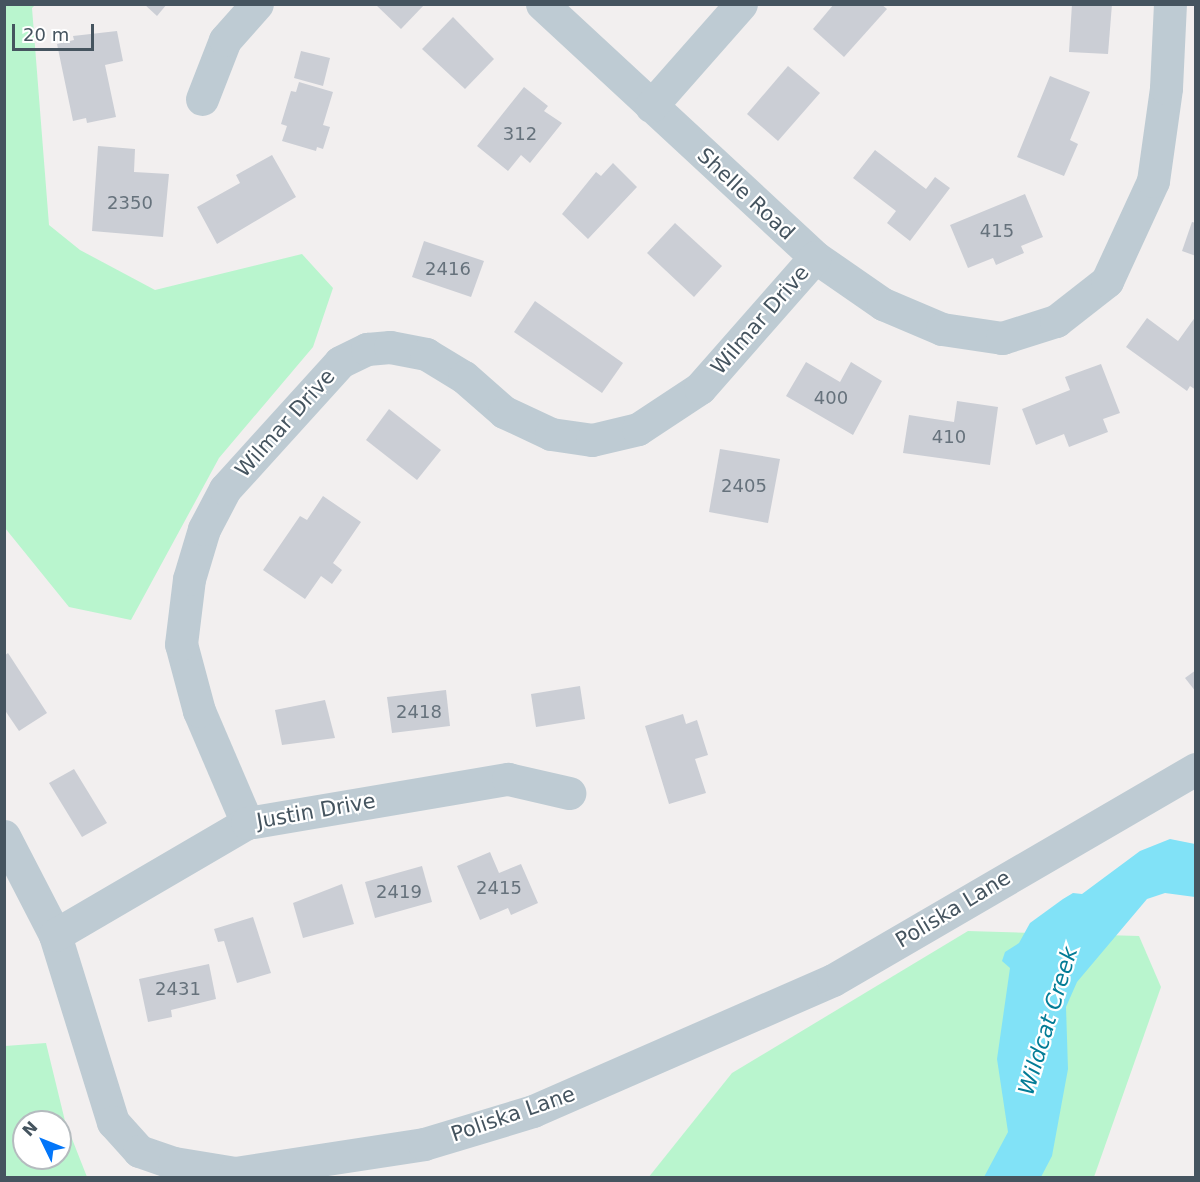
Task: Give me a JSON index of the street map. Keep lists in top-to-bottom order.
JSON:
{
  "streets": {
    "street": [
      "Shelle Road",
      "Wilmar Drive",
      "Justin Drive",
      "Poliska Lane"
    ]
  },
  "crossings": [
    ["Shelle Road", "Wilmar Drive"],
    ["Wilmar Drive", "Justin Drive"],
    ["Justin Drive", "Poliska Lane"]
  ],
  "water": ["Wildcat Creek"],
  "house_numbers": [
    "312",
    "2350",
    "415",
    "2416",
    "400",
    "410",
    "2405",
    "2418",
    "2415",
    "2419",
    "2431"
  ],
  "scale_bar": "20 m",
  "north": "top left"
}
